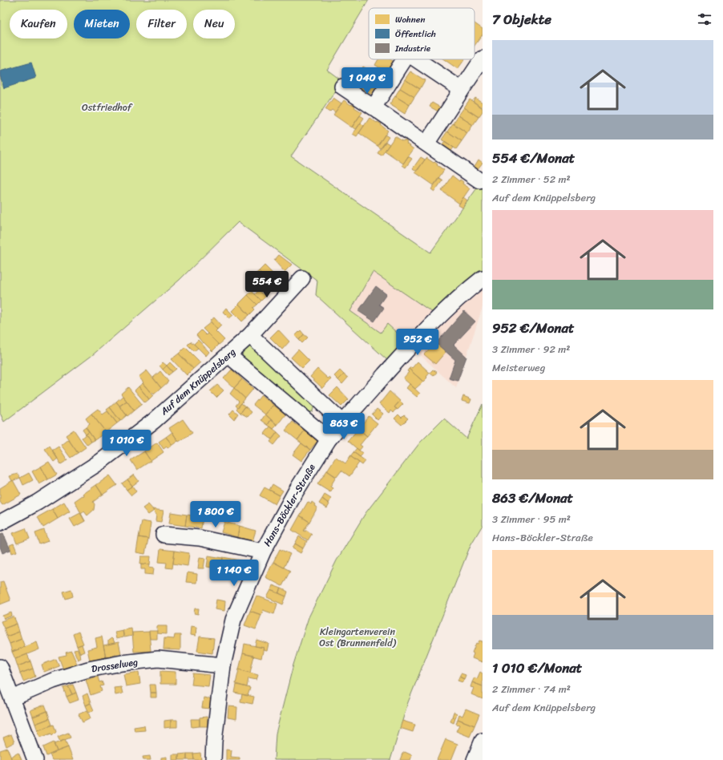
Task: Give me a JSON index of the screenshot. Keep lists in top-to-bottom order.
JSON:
{
  "streets": {
    "street": ["Auf dem Knüppelsberg", "Hans-Böckler-Straße", "Drosselweg"]
  },
  "crossings": [
    ["Hans-Böckler-Straße", "Drosselweg"]
  ],
  "parks": ["Ostfriedhof", "Kleingartenverein Ost (Brunnenfeld)"],
  "legend": ["Wohnen", "Öffentlich", "Industrie"],
  "page": {
    "heading": "7 Objekte",
    "chip": [
      "Kaufen",
      "Mieten",
      "Filter",
      "Neu"
    ],
    "list": [
      {
        "name": "554 €/Monat",
        "note": "2 Zimmer · 52 m² · Auf dem Knüppelsberg"
      },
      {
        "name": "952 €/Monat",
        "note": "3 Zimmer · 92 m² · Meisterweg"
      },
      {
        "name": "863 €/Monat",
        "note": "3 Zimmer · 95 m² · Hans-Böckler-Straße"
      },
      {
        "name": "1 010 €/Monat",
        "note": "2 Zimmer · 74 m² · Auf dem Knüppelsberg"
      }
    ],
    "price": [
      "1 040 €",
      "554 €",
      "952 €",
      "863 €",
      "1 010 €",
      "1 800 €",
      "1 140 €"
    ]
  }
}
